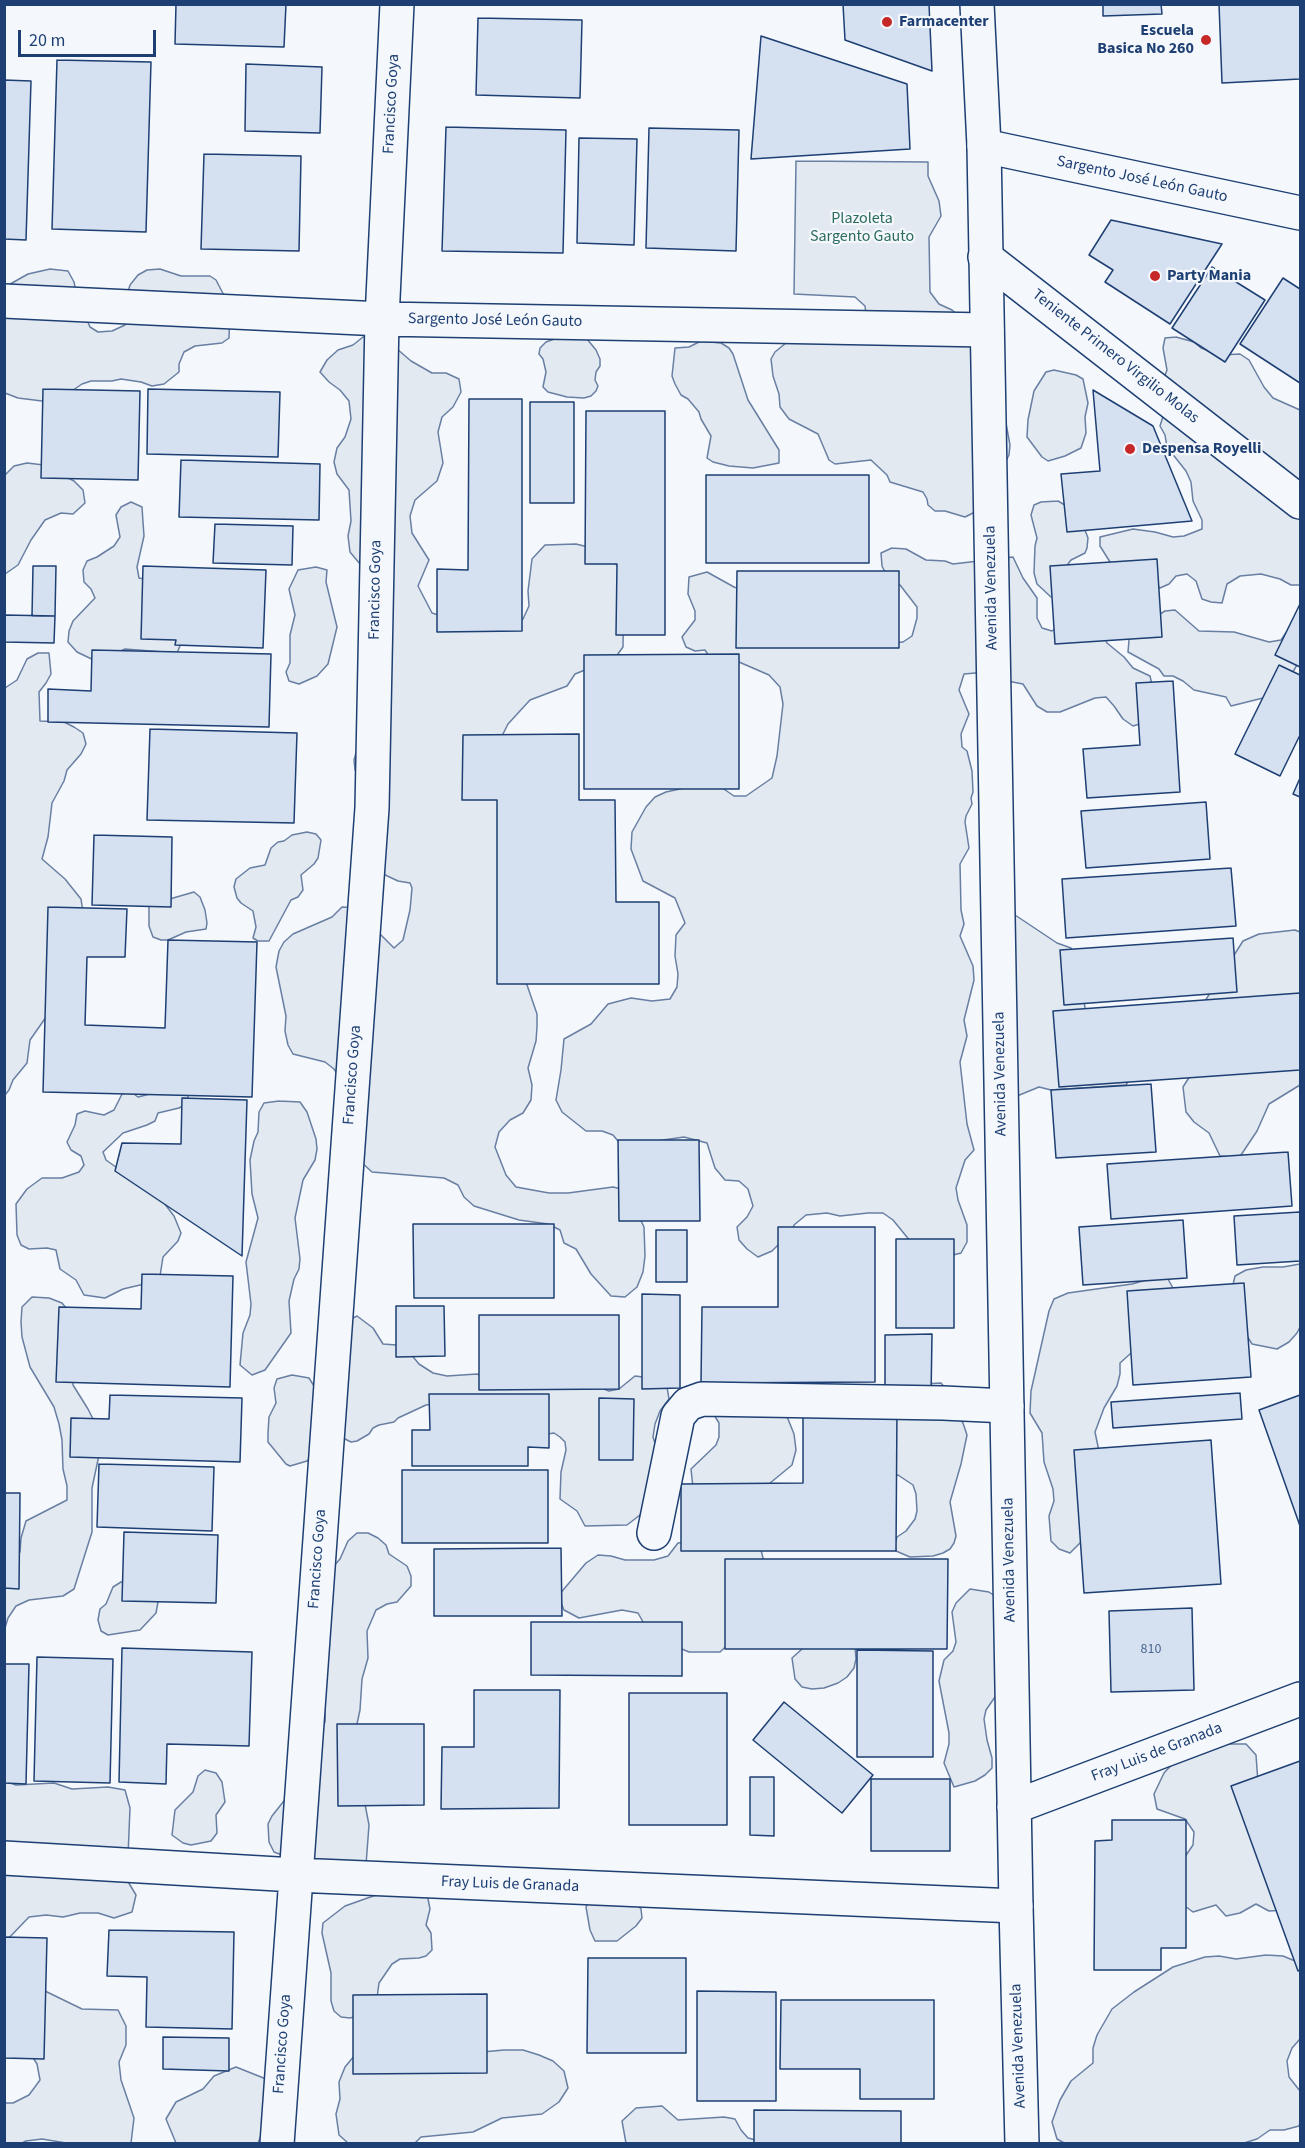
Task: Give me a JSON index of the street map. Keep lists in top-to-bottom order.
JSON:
{
  "streets": {
    "street": [
      "Francisco Goya",
      "Sargento José León Gauto",
      "Teniente Primero Virgilio Molas",
      "Avenida Venezuela",
      "Fray Luis de Granada"
    ]
  },
  "crossings": [
    ["Francisco Goya", "Sargento José León Gauto"],
    ["Francisco Goya", "Fray Luis de Granada"],
    ["Sargento José León Gauto", "Avenida Venezuela"],
    ["Teniente Primero Virgilio Molas", "Avenida Venezuela"],
    ["Avenida Venezuela", "Fray Luis de Granada"]
  ],
  "parks": ["Plazoleta Sargento Gauto"],
  "places": [
    "Farmacenter",
    "Escuela Basica No 260",
    "Party Mania",
    "Despensa Royelli"
  ],
  "house_numbers": ["810"],
  "scale_bar": "20 m"
}
